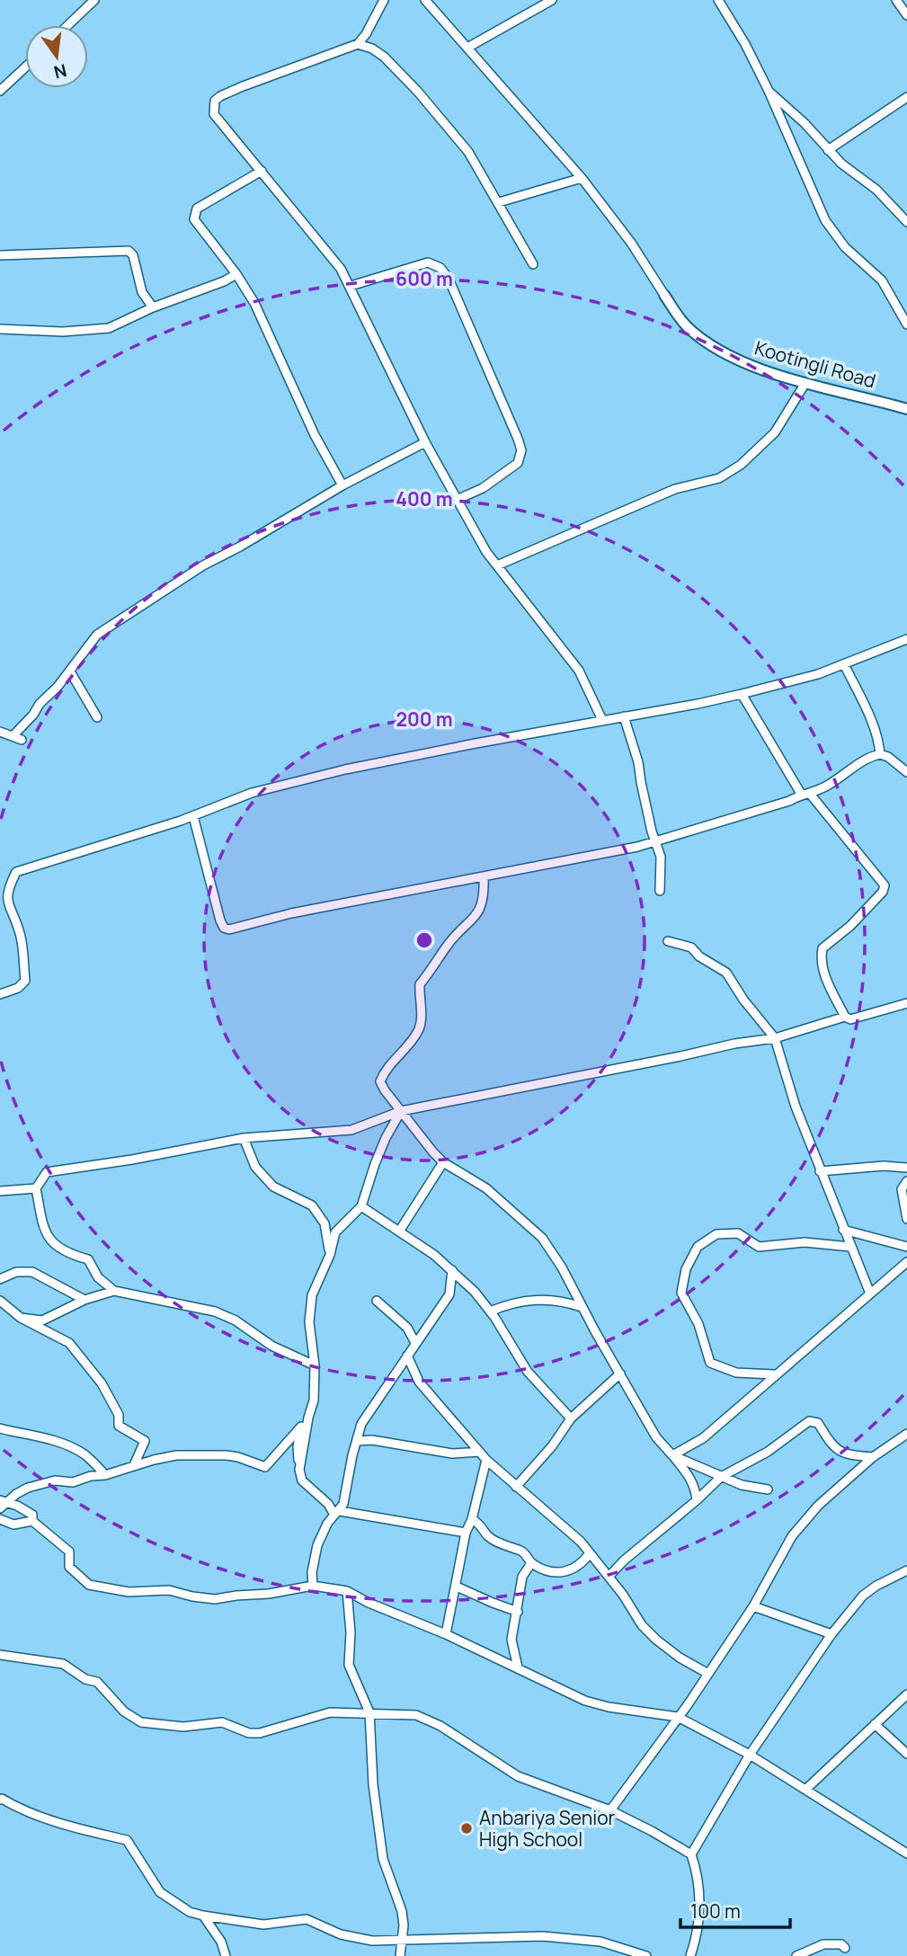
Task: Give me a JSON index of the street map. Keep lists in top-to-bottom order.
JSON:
{
  "streets": {
    "street": ["Kootingli Road"]
  },
  "places": ["Anbariya Senior High School"],
  "scale_bar": "100 m",
  "north": "bottom",
  "rings": ["600 m", "400 m", "200 m"]
}
